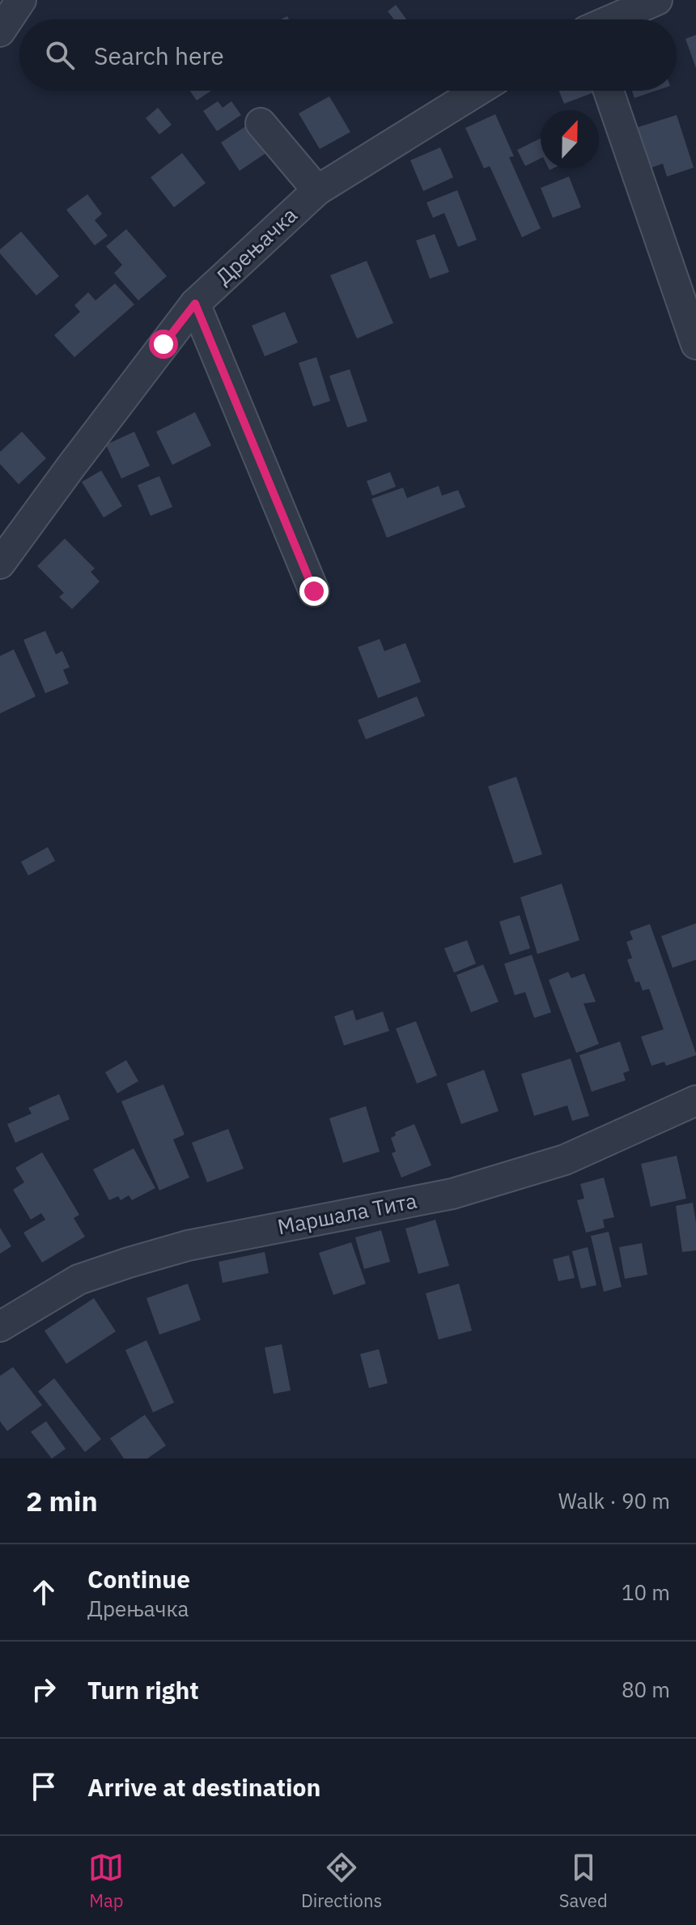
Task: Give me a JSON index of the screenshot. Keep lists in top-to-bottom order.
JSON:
{
  "streets": {
    "street": ["Дрењачка", "Маршала Тита"]
  },
  "north": "top",
  "page": {
    "search": "Search here",
    "heading": ["2 min", "Walk · 90 m"],
    "list": [
      ["Continue", "Дрењачка", "10 m"],
      ["Turn right", "80 m"],
      "Arrive at destination"
    ],
    "nav": ["Map", "Directions", "Saved"]
  }
}
